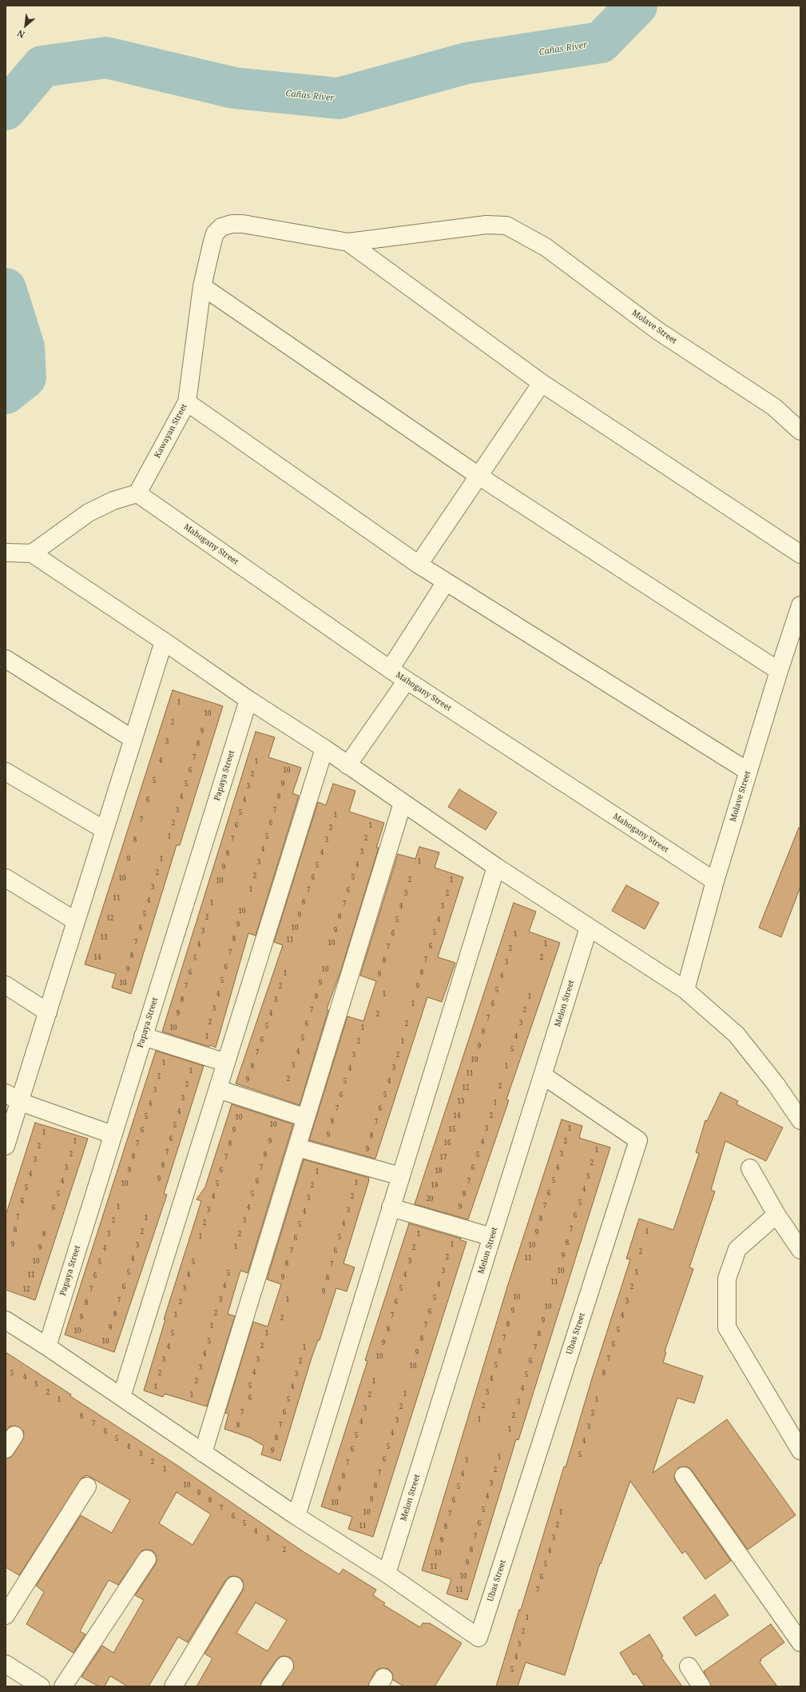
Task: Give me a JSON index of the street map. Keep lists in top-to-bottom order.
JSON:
{
  "streets": {
    "street": [
      "Molave Street",
      "Kawayan Street",
      "Mahogany Street",
      "Papaya Street",
      "Melon Street",
      "Ubas Street"
    ]
  },
  "crossings": [
    ["Molave Street", "Kawayan Street"],
    ["Molave Street", "Mahogany Street"],
    ["Kawayan Street", "Mahogany Street"],
    ["Melon Street", "Ubas Street"]
  ],
  "water": ["Cañas River"],
  "house_numbers": [
    "1",
    "10",
    "2",
    "9",
    "3",
    "8",
    "7",
    "4",
    "1",
    "6",
    "10",
    "2",
    "5",
    "5",
    "9",
    "3",
    "4",
    "8",
    "6",
    "4",
    "3",
    "7",
    "5",
    "1",
    "7",
    "2",
    "6",
    "6",
    "1",
    "2",
    "1",
    "5",
    "2",
    "7",
    "8",
    "3",
    "4",
    "3",
    "4",
    "8",
    "9",
    "1",
    "1",
    "3",
    "4",
    "5",
    "9",
    "2",
    "2",
    "6",
    "5",
    "10",
    "2",
    "1",
    "10",
    "3",
    "1",
    "7",
    "6",
    "3",
    "2",
    "11",
    "4",
    "8",
    "1",
    "7",
    "4",
    "3",
    "10",
    "5",
    "9",
    "8",
    "2",
    "12",
    "5",
    "4",
    "9",
    "6",
    "10",
    "9",
    "3",
    "5",
    "6",
    "1",
    "13",
    "8",
    "11",
    "7",
    "10",
    "1",
    "4",
    "6",
    "7",
    "2",
    "7",
    "8",
    "14",
    "2",
    "5",
    "7",
    "8",
    "3",
    "6",
    "9",
    "10",
    "6",
    "8",
    "1",
    "9",
    "4",
    "5",
    "10",
    "9",
    "7",
    "2",
    "9",
    "5",
    "4",
    "1",
    "8",
    "1",
    "8",
    "3",
    "1",
    "6",
    "3",
    "7",
    "2",
    "9",
    "4",
    "2",
    "7",
    "2",
    "3",
    "6",
    "2",
    "5",
    "10",
    "1",
    "8",
    "1",
    "4",
    "5",
    "6",
    "2",
    "1",
    "9",
    "5",
    "4",
    "7",
    "3",
    "2",
    "10",
    "1",
    "3",
    "8",
    "1",
    "3",
    "4",
    "1",
    "11",
    "2",
    "2",
    "9",
    "5",
    "4",
    "2",
    "2",
    "12",
    "3",
    "6",
    "5",
    "3",
    "13",
    "1",
    "4",
    "7",
    "6",
    "4",
    "14",
    "2",
    "5",
    "10",
    "8",
    "7",
    "10",
    "5",
    "3",
    "1",
    "15",
    "6",
    "9",
    "1",
    "9",
    "8",
    "6",
    "1",
    "9",
    "2",
    "4",
    "16",
    "7",
    "8",
    "2",
    "9",
    "1",
    "7",
    "2",
    "3",
    "8",
    "5",
    "8",
    "7",
    "17",
    "3",
    "2",
    "8",
    "3",
    "7",
    "6",
    "4",
    "9",
    "6",
    "18",
    "1",
    "4",
    "3",
    "9",
    "5",
    "4",
    "6",
    "7",
    "1",
    "10",
    "5",
    "2",
    "19",
    "5",
    "4",
    "6",
    "5",
    "5",
    "8",
    "4",
    "2",
    "3",
    "20",
    "6",
    "5",
    "7",
    "1",
    "9",
    "6",
    "4",
    "3",
    "3",
    "4",
    "6",
    "7",
    "1",
    "8",
    "2",
    "3",
    "2",
    "4",
    "5",
    "7",
    "8",
    "2",
    "1",
    "9",
    "8",
    "3",
    "2",
    "1",
    "1",
    "5",
    "6",
    "8",
    "9",
    "1",
    "3",
    "10",
    "1",
    "9",
    "2",
    "4",
    "7",
    "6",
    "2",
    "9",
    "2",
    "11",
    "4",
    "10",
    "3",
    "5",
    "5",
    "8",
    "7",
    "3",
    "10",
    "5",
    "1",
    "5",
    "11",
    "4",
    "4",
    "6",
    "9",
    "8",
    "11",
    "4",
    "4",
    "6",
    "2",
    "3",
    "5",
    "12",
    "7",
    "9",
    "10",
    "5",
    "3",
    "1",
    "7",
    "3",
    "2",
    "6",
    "8",
    "10",
    "9",
    "6",
    "2",
    "8",
    "1",
    "7",
    "4",
    "9",
    "2",
    "9",
    "8",
    "7",
    "1",
    "9",
    "8",
    "5",
    "10",
    "5",
    "1",
    "8",
    "7",
    "8",
    "10",
    "5",
    "9",
    "6",
    "2",
    "4",
    "1",
    "7",
    "6",
    "9",
    "4",
    "10",
    "7",
    "3",
    "3",
    "2",
    "6",
    "5",
    "10",
    "3",
    "4",
    "5",
    "2",
    "8",
    "3",
    "5",
    "4",
    "4",
    "2",
    "1",
    "3",
    "5",
    "1",
    "4",
    "4",
    "2",
    "3",
    "1",
    "1",
    "2",
    "6",
    "1",
    "5",
    "1",
    "3",
    "2",
    "2",
    "3",
    "7",
    "6",
    "2",
    "2",
    "8",
    "1",
    "3",
    "4",
    "7",
    "8",
    "7",
    "3",
    "1",
    "6",
    "4",
    "5",
    "8",
    "5",
    "4",
    "4",
    "5",
    "6",
    "9",
    "3",
    "5",
    "1",
    "6",
    "3",
    "2",
    "7",
    "1",
    "2",
    "7",
    "4",
    "8",
    "3",
    "10",
    "8",
    "5",
    "9",
    "9",
    "4",
    "9",
    "8",
    "6",
    "10",
    "7",
    "5",
    "10",
    "1",
    "7",
    "6",
    "5",
    "6",
    "2",
    "11",
    "8",
    "4",
    "7",
    "3",
    "3",
    "9",
    "2",
    "8",
    "4",
    "10",
    "9",
    "5",
    "11",
    "10",
    "6",
    "11",
    "7",
    "1",
    "2",
    "3",
    "4",
    "5"
  ],
  "north": "bottom left"
}
